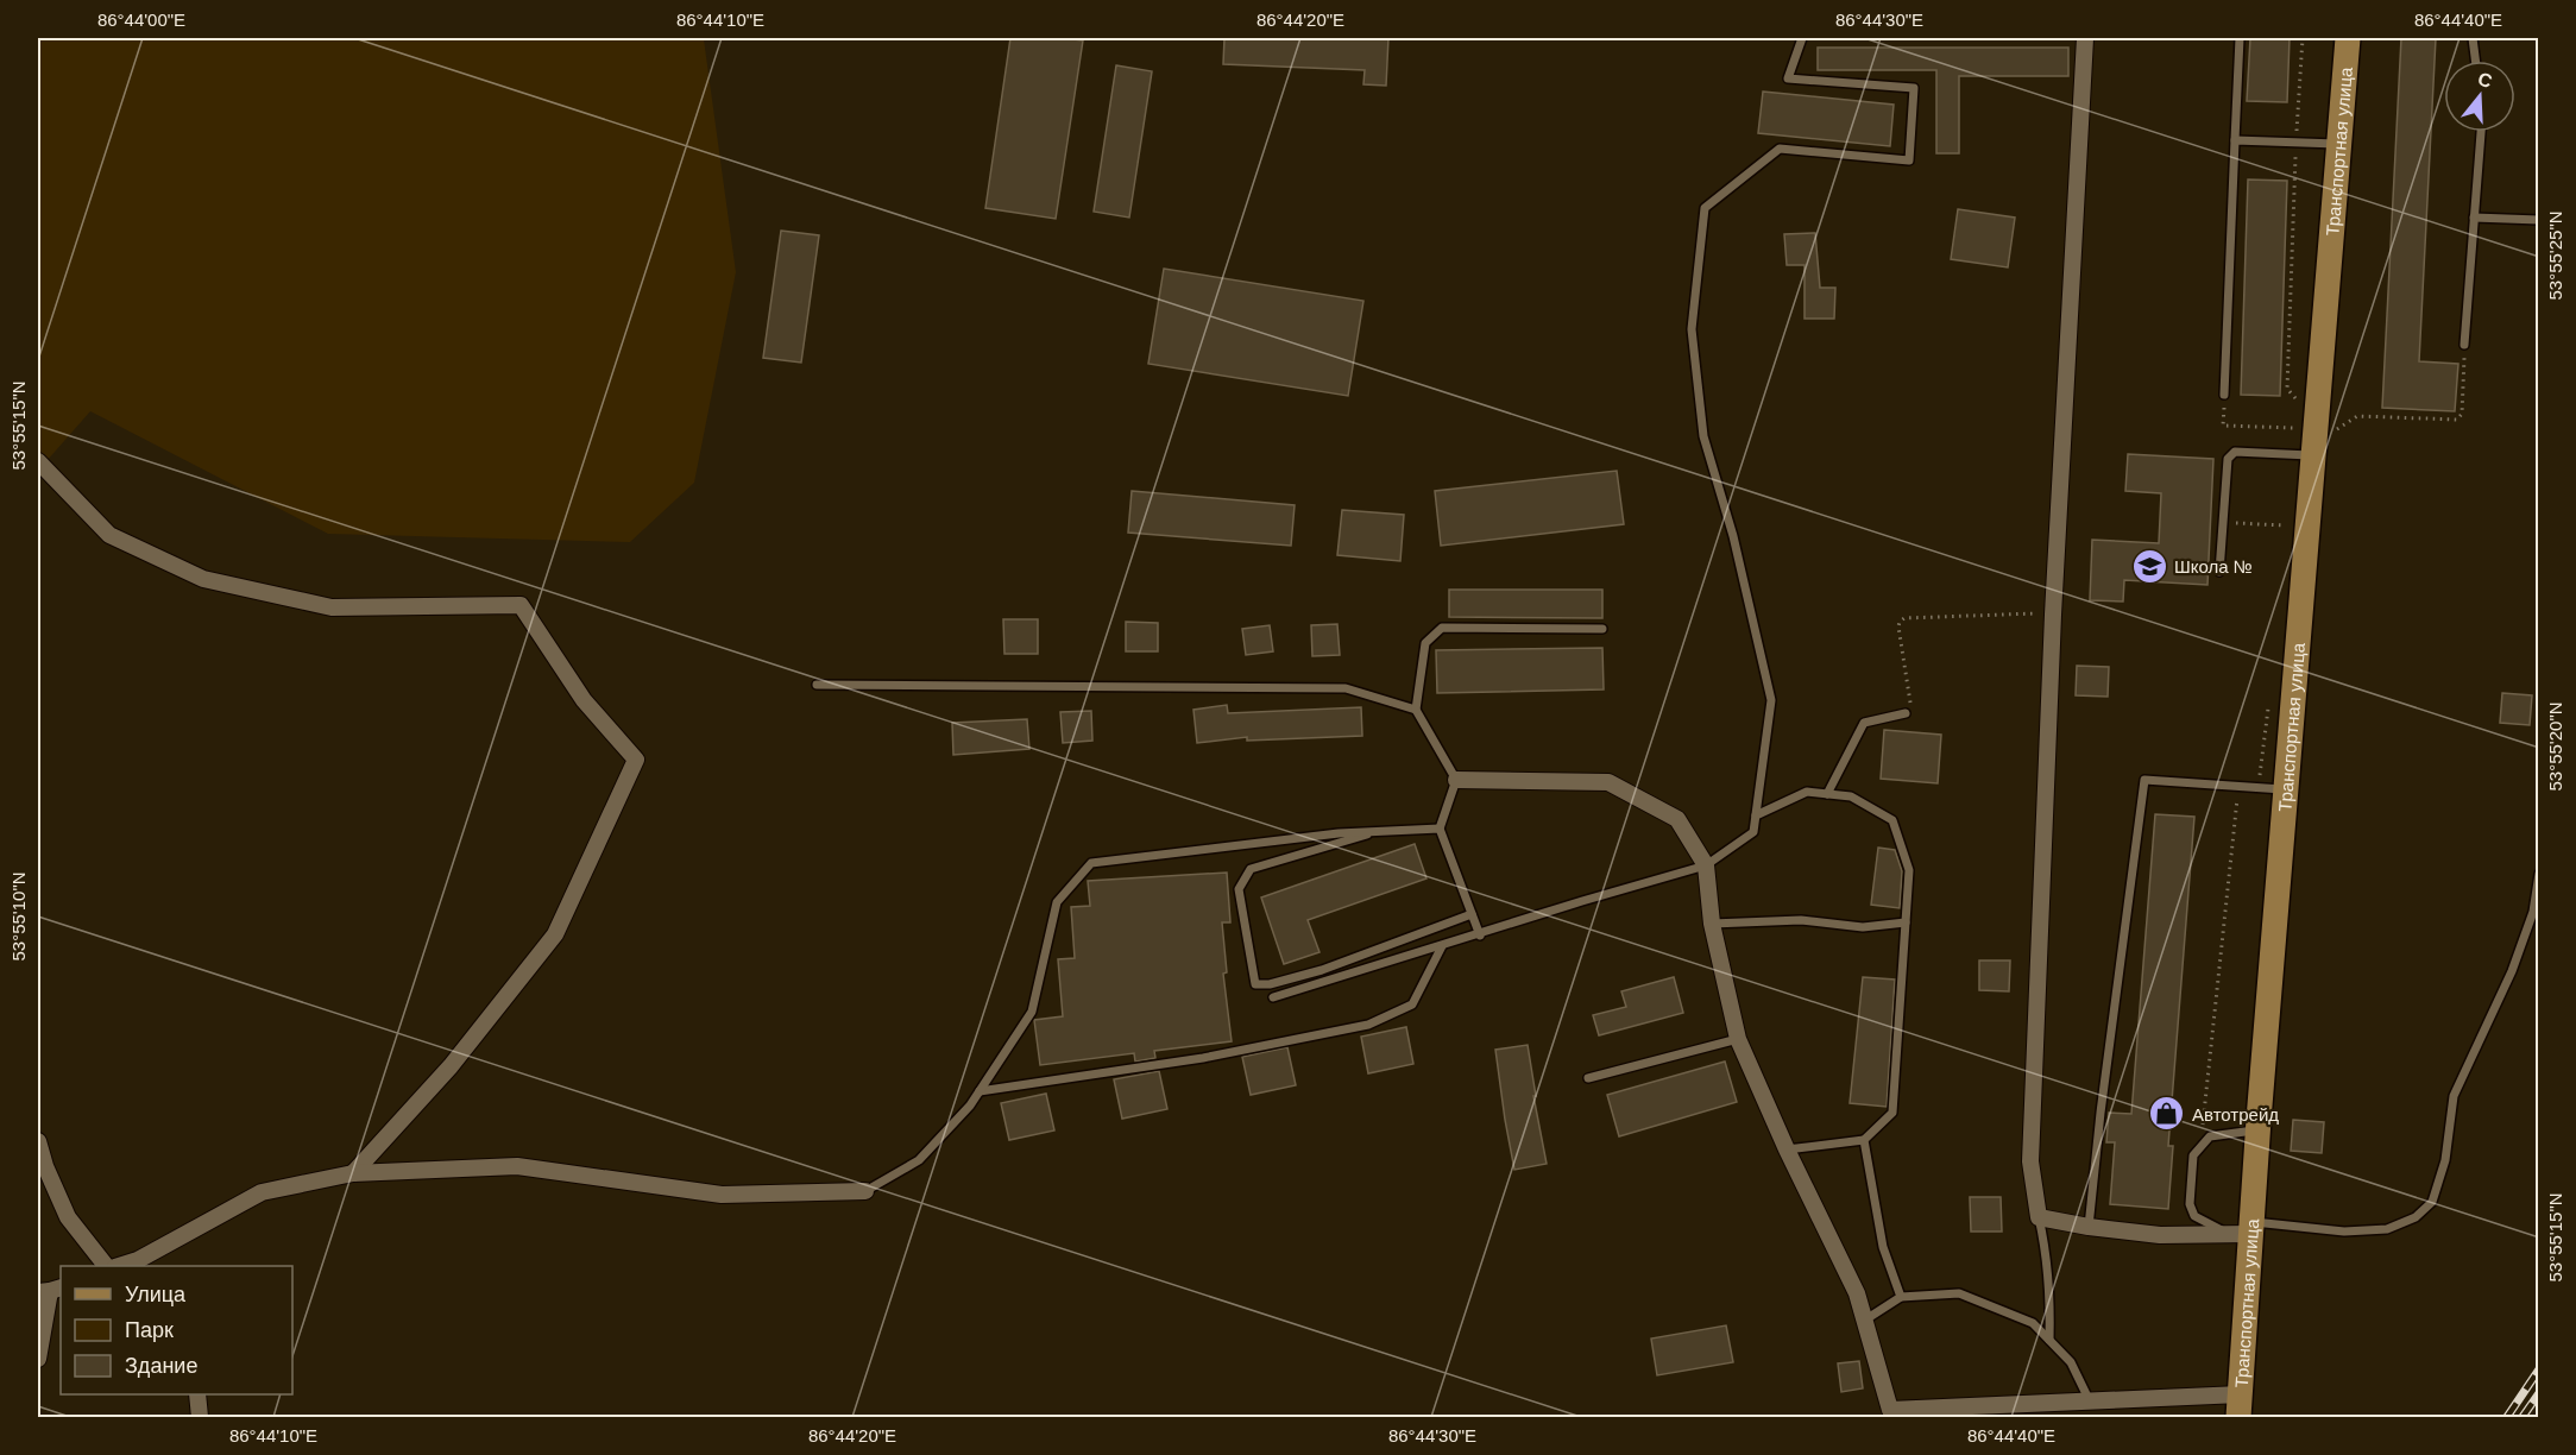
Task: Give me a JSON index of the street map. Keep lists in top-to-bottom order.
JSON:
{
  "streets": {
    "main road": ["Транспортная улица"]
  },
  "places": {
    "school or university": ["Школа №"],
    "shop": ["Автотрейд"]
  },
  "legend": ["Улица", "Парк", "Здание"],
  "north": "top",
  "coordinates": [
    "86°44'00\"E",
    "86°44'10\"E",
    "86°44'20\"E",
    "86°44'30\"E",
    "86°44'40\"E",
    "53°55'25\"N",
    "53°55'15\"N",
    "53°55'20\"N",
    "53°55'10\"N"
  ]
}
